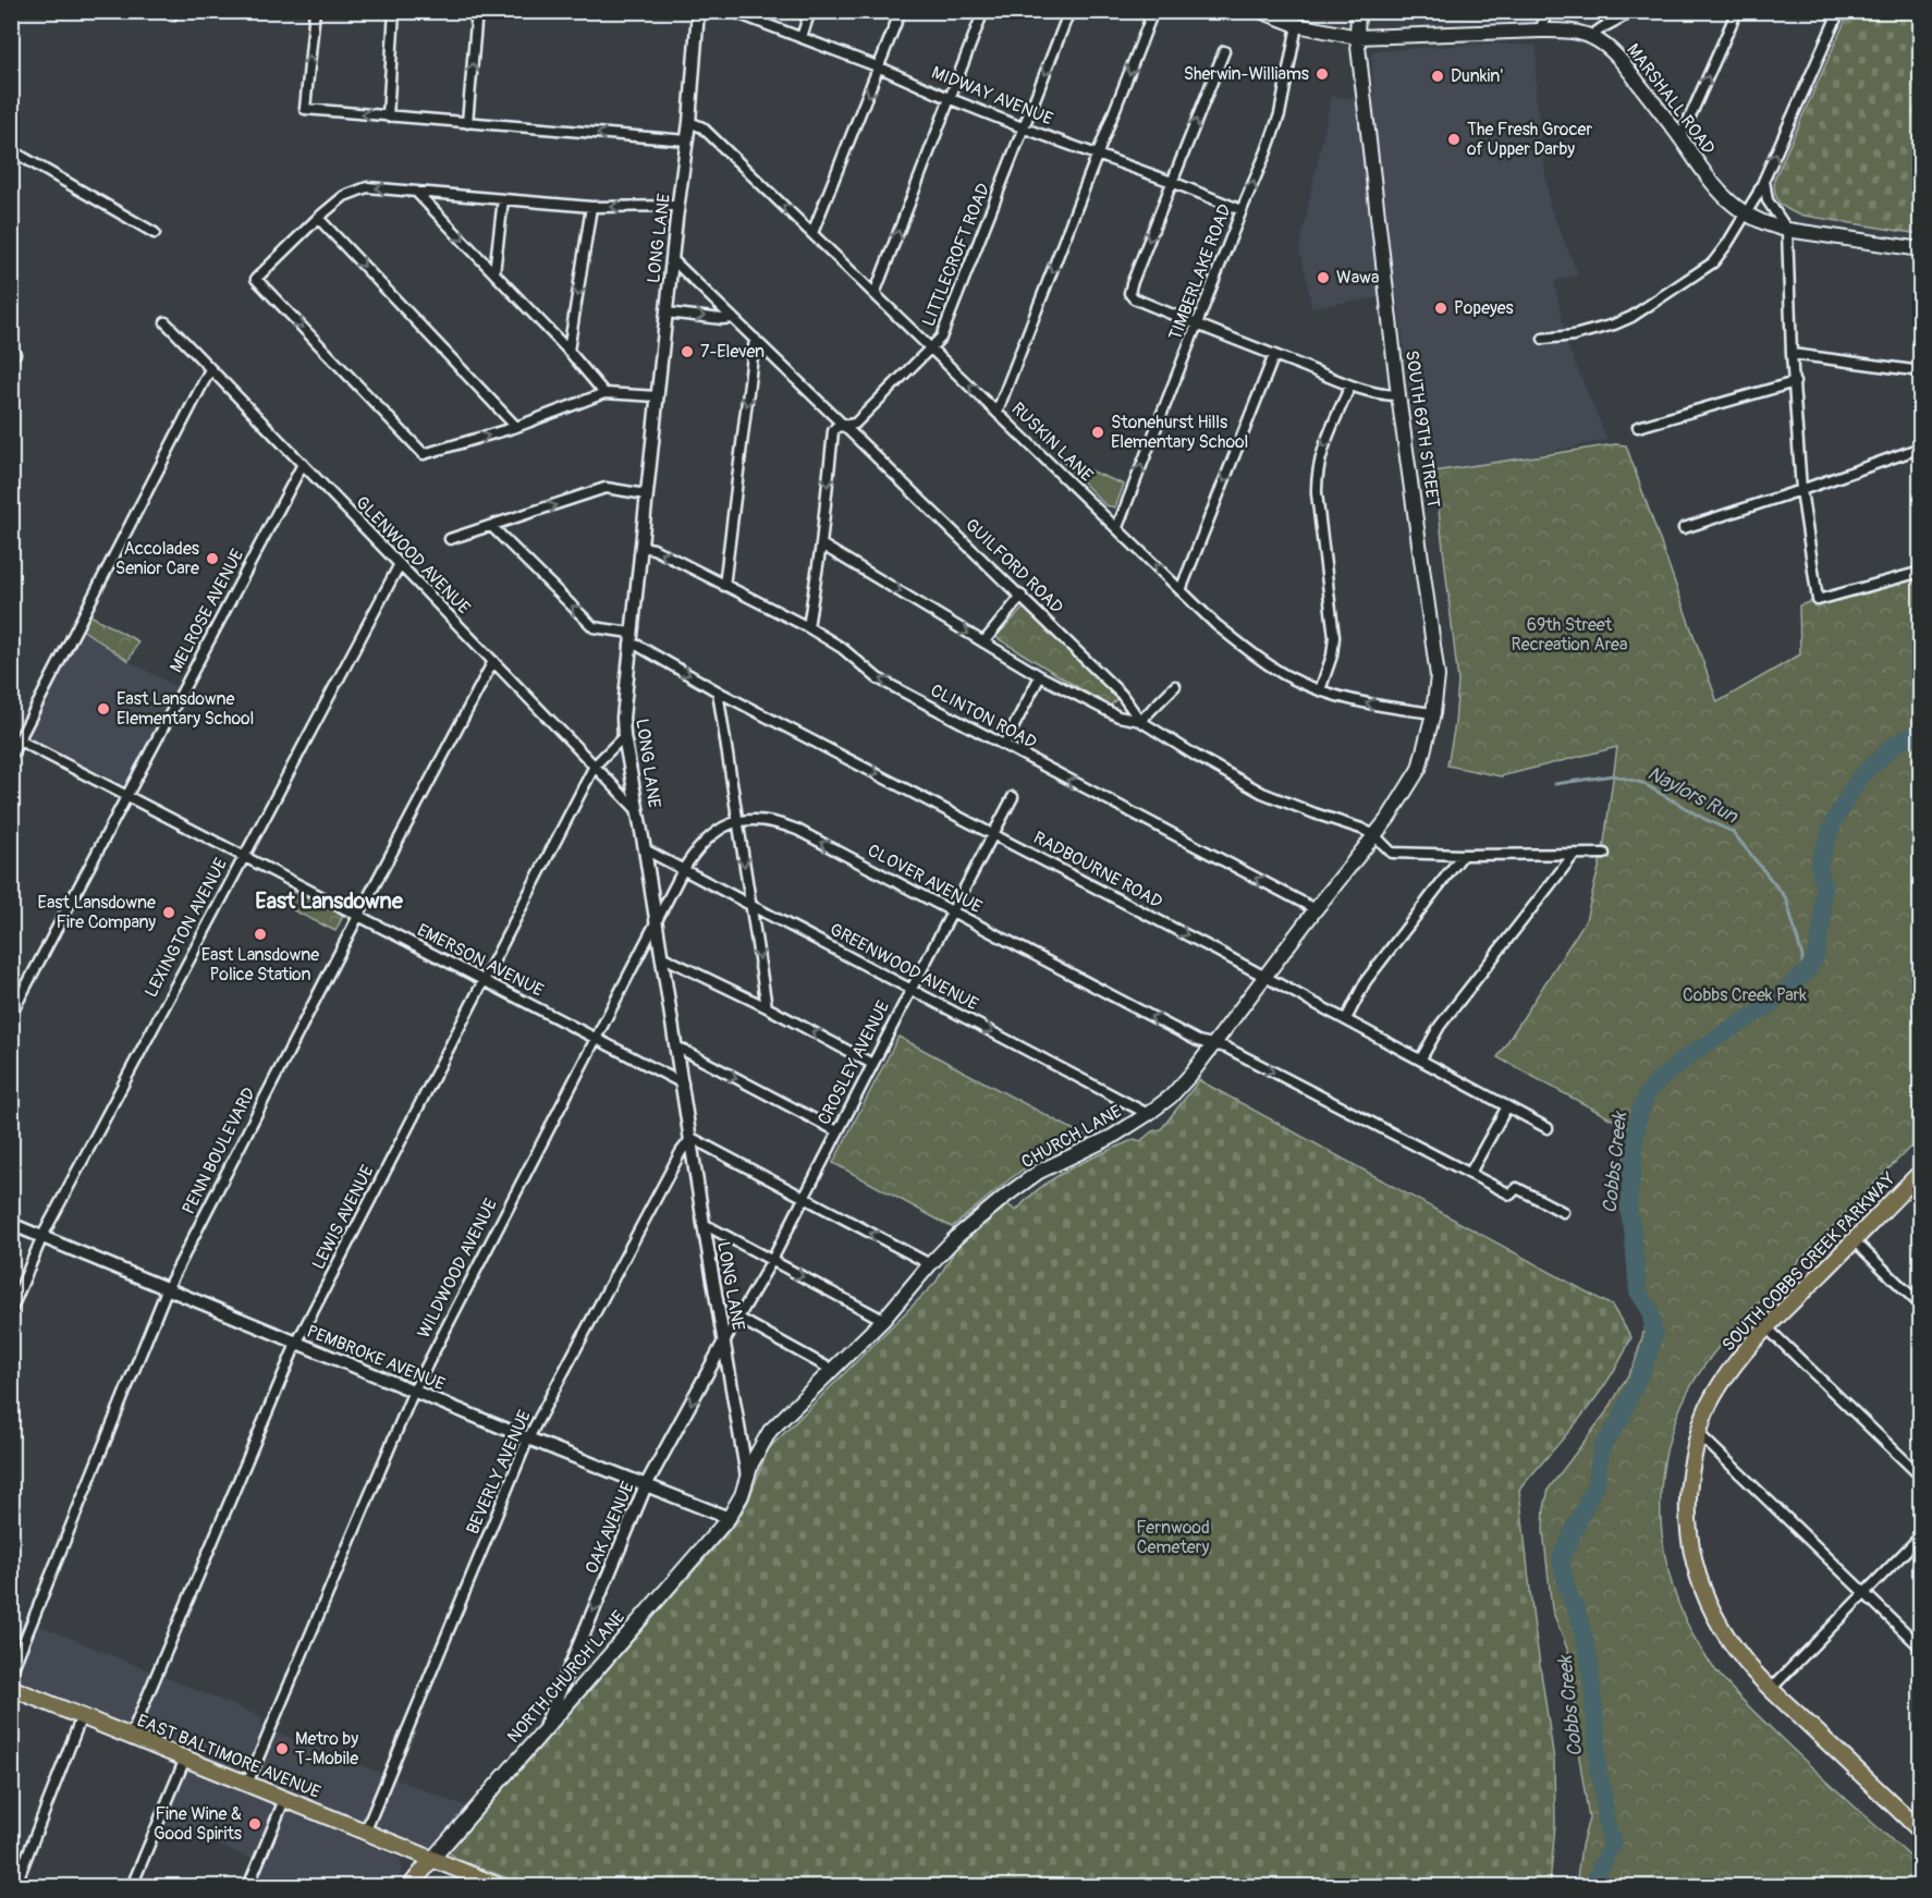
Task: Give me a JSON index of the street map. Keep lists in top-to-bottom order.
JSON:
{
  "streets": {
    "main road": [
      "MARSHALL ROAD",
      "SOUTH 69TH STREET",
      "CHURCH LANE",
      "SOUTH COBBS CREEK PARKWAY",
      "NORTH CHURCH LANE",
      "EAST BALTIMORE AVENUE"
    ],
    "street": [
      "MIDWAY AVENUE",
      "LONG LANE",
      "LITTLECROFT ROAD",
      "TIMBERLAKE ROAD",
      "RUSKIN LANE",
      "GLENWOOD AVENUE",
      "GUILFORD ROAD",
      "MELROSE AVENUE",
      "CLINTON ROAD",
      "RADBOURNE ROAD",
      "CLOVER AVENUE",
      "LEXINGTON AVENUE",
      "EMERSON AVENUE",
      "GREENWOOD AVENUE",
      "CROSLEY AVENUE",
      "PENN BOULEVARD",
      "LEWIS AVENUE",
      "WILDWOOD AVENUE",
      "PEMBROKE AVENUE",
      "BEVERLY AVENUE",
      "OAK AVENUE"
    ]
  },
  "crossings": [
    ["MIDWAY AVENUE", "LITTLECROFT ROAD"],
    ["MIDWAY AVENUE", "TIMBERLAKE ROAD"],
    ["LONG LANE", "RUSKIN LANE"],
    ["LONG LANE", "GLENWOOD AVENUE"],
    ["LONG LANE", "GUILFORD ROAD"],
    ["LONG LANE", "CLINTON ROAD"],
    ["LONG LANE", "RADBOURNE ROAD"],
    ["LONG LANE", "EMERSON AVENUE"],
    ["LONG LANE", "GREENWOOD AVENUE"],
    ["LONG LANE", "CROSLEY AVENUE"],
    ["LONG LANE", "CHURCH LANE"],
    ["LONG LANE", "LEWIS AVENUE"],
    ["LONG LANE", "WILDWOOD AVENUE"],
    ["LONG LANE", "BEVERLY AVENUE"],
    ["LONG LANE", "OAK AVENUE"],
    ["LITTLECROFT ROAD", "RUSKIN LANE"],
    ["LITTLECROFT ROAD", "GUILFORD ROAD"],
    ["TIMBERLAKE ROAD", "RUSKIN LANE"],
    ["SOUTH 69TH STREET", "RUSKIN LANE"],
    ["SOUTH 69TH STREET", "GUILFORD ROAD"],
    ["SOUTH 69TH STREET", "CHURCH LANE"],
    ["GLENWOOD AVENUE", "MELROSE AVENUE"],
    ["GLENWOOD AVENUE", "LEXINGTON AVENUE"],
    ["GLENWOOD AVENUE", "PENN BOULEVARD"],
    ["GLENWOOD AVENUE", "LEWIS AVENUE"],
    ["GUILFORD ROAD", "CHURCH LANE"],
    ["MELROSE AVENUE", "EMERSON AVENUE"],
    ["CLINTON ROAD", "CHURCH LANE"],
    ["RADBOURNE ROAD", "CROSLEY AVENUE"],
    ["RADBOURNE ROAD", "CHURCH LANE"],
    ["CLOVER AVENUE", "CROSLEY AVENUE"],
    ["CLOVER AVENUE", "CHURCH LANE"],
    ["LEXINGTON AVENUE", "EMERSON AVENUE"],
    ["LEXINGTON AVENUE", "PEMBROKE AVENUE"],
    ["EMERSON AVENUE", "PENN BOULEVARD"],
    ["EMERSON AVENUE", "LEWIS AVENUE"],
    ["EMERSON AVENUE", "WILDWOOD AVENUE"],
    ["GREENWOOD AVENUE", "CROSLEY AVENUE"],
    ["GREENWOOD AVENUE", "CHURCH LANE"],
    ["CROSLEY AVENUE", "OAK AVENUE"],
    ["CHURCH LANE", "PEMBROKE AVENUE"],
    ["CHURCH LANE", "NORTH CHURCH LANE"],
    ["PENN BOULEVARD", "PEMBROKE AVENUE"],
    ["LEWIS AVENUE", "PEMBROKE AVENUE"],
    ["LEWIS AVENUE", "EAST BALTIMORE AVENUE"],
    ["WILDWOOD AVENUE", "PEMBROKE AVENUE"],
    ["WILDWOOD AVENUE", "EAST BALTIMORE AVENUE"],
    ["PEMBROKE AVENUE", "BEVERLY AVENUE"],
    ["PEMBROKE AVENUE", "OAK AVENUE"],
    ["PEMBROKE AVENUE", "NORTH CHURCH LANE"],
    ["BEVERLY AVENUE", "EAST BALTIMORE AVENUE"],
    ["OAK AVENUE", "NORTH CHURCH LANE"],
    ["NORTH CHURCH LANE", "EAST BALTIMORE AVENUE"]
  ],
  "one_way": ["RUSKIN LANE", "GREENWOOD AVENUE", "OAK AVENUE"],
  "districts": ["East Lansdowne"],
  "water": ["Naylors Run", "Cobbs Creek"],
  "parks": ["69th Street Recreation Area", "Cobbs Creek Park", "Fernwood Cemetery"],
  "places": [
    "Sherwin-Williams",
    "Dunkin'",
    "The Fresh Grocer of Upper Darby",
    "Wawa",
    "Popeyes",
    "7-Eleven",
    "Stonehurst Hills Elementary School",
    "Accolades Senior Care",
    "East Lansdowne Elementary School",
    "East Lansdowne Fire Company",
    "East Lansdowne Police Station",
    "Metro by T-Mobile",
    "Fine Wine & Good Spirits"
  ]
}
